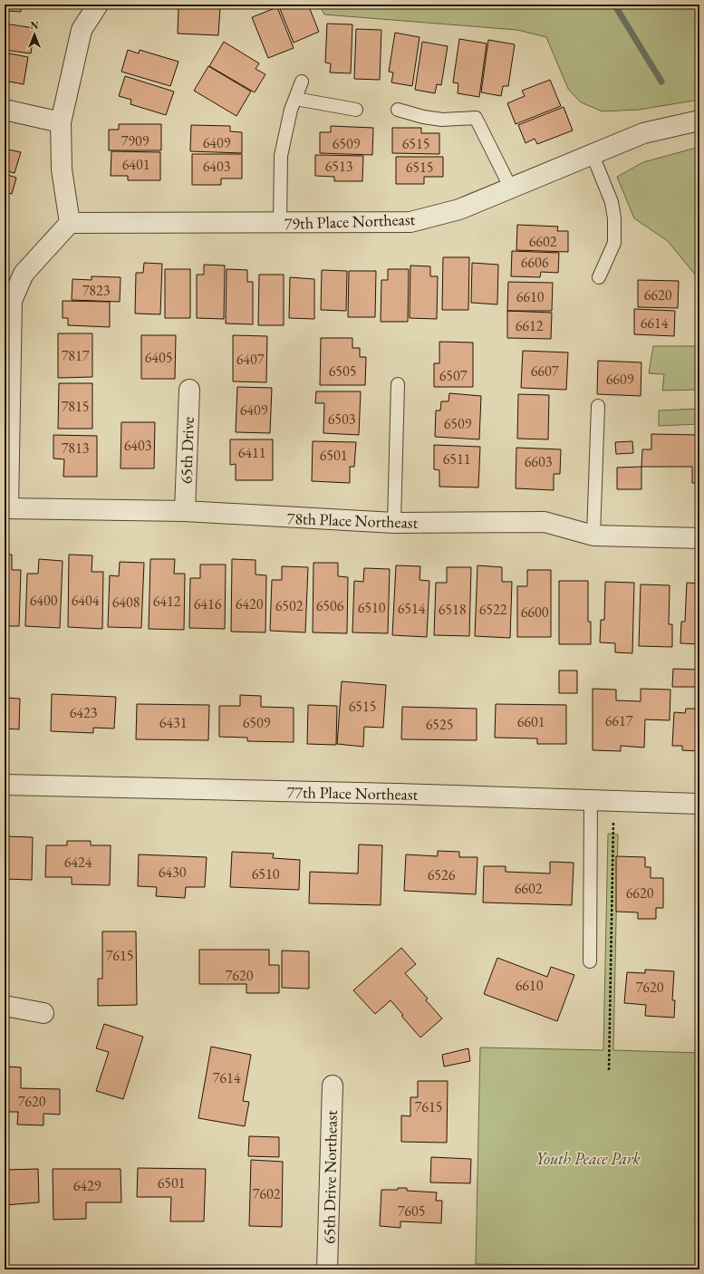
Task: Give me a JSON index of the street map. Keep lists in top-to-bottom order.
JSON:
{
  "streets": {
    "street": [
      "79th Place Northeast",
      "65th Drive",
      "78th Place Northeast",
      "77th Place Northeast",
      "65th Drive Northeast"
    ]
  },
  "crossings": [
    ["65th Drive", "78th Place Northeast"]
  ],
  "parks": ["Youth Peace Park"],
  "house_numbers": [
    "7909",
    "6409",
    "6509",
    "6515",
    "6401",
    "6403",
    "6513",
    "6515",
    "6602",
    "6606",
    "7823",
    "6620",
    "6610",
    "6614",
    "6612",
    "7817",
    "6405",
    "6407",
    "6505",
    "6607",
    "6507",
    "6609",
    "7815",
    "6409",
    "6503",
    "6509",
    "6403",
    "7813",
    "6411",
    "6501",
    "6511",
    "6603",
    "6400",
    "6404",
    "6412",
    "6408",
    "6416",
    "6420",
    "6502",
    "6506",
    "6510",
    "6514",
    "6518",
    "6522",
    "6600",
    "6515",
    "6423",
    "6617",
    "6601",
    "6431",
    "6509",
    "6525",
    "6424",
    "6430",
    "6510",
    "6526",
    "6602",
    "6620",
    "7615",
    "7620",
    "6610",
    "7620",
    "7614",
    "7620",
    "7615",
    "6501",
    "6429",
    "7602",
    "7605"
  ],
  "north": "top"
}
